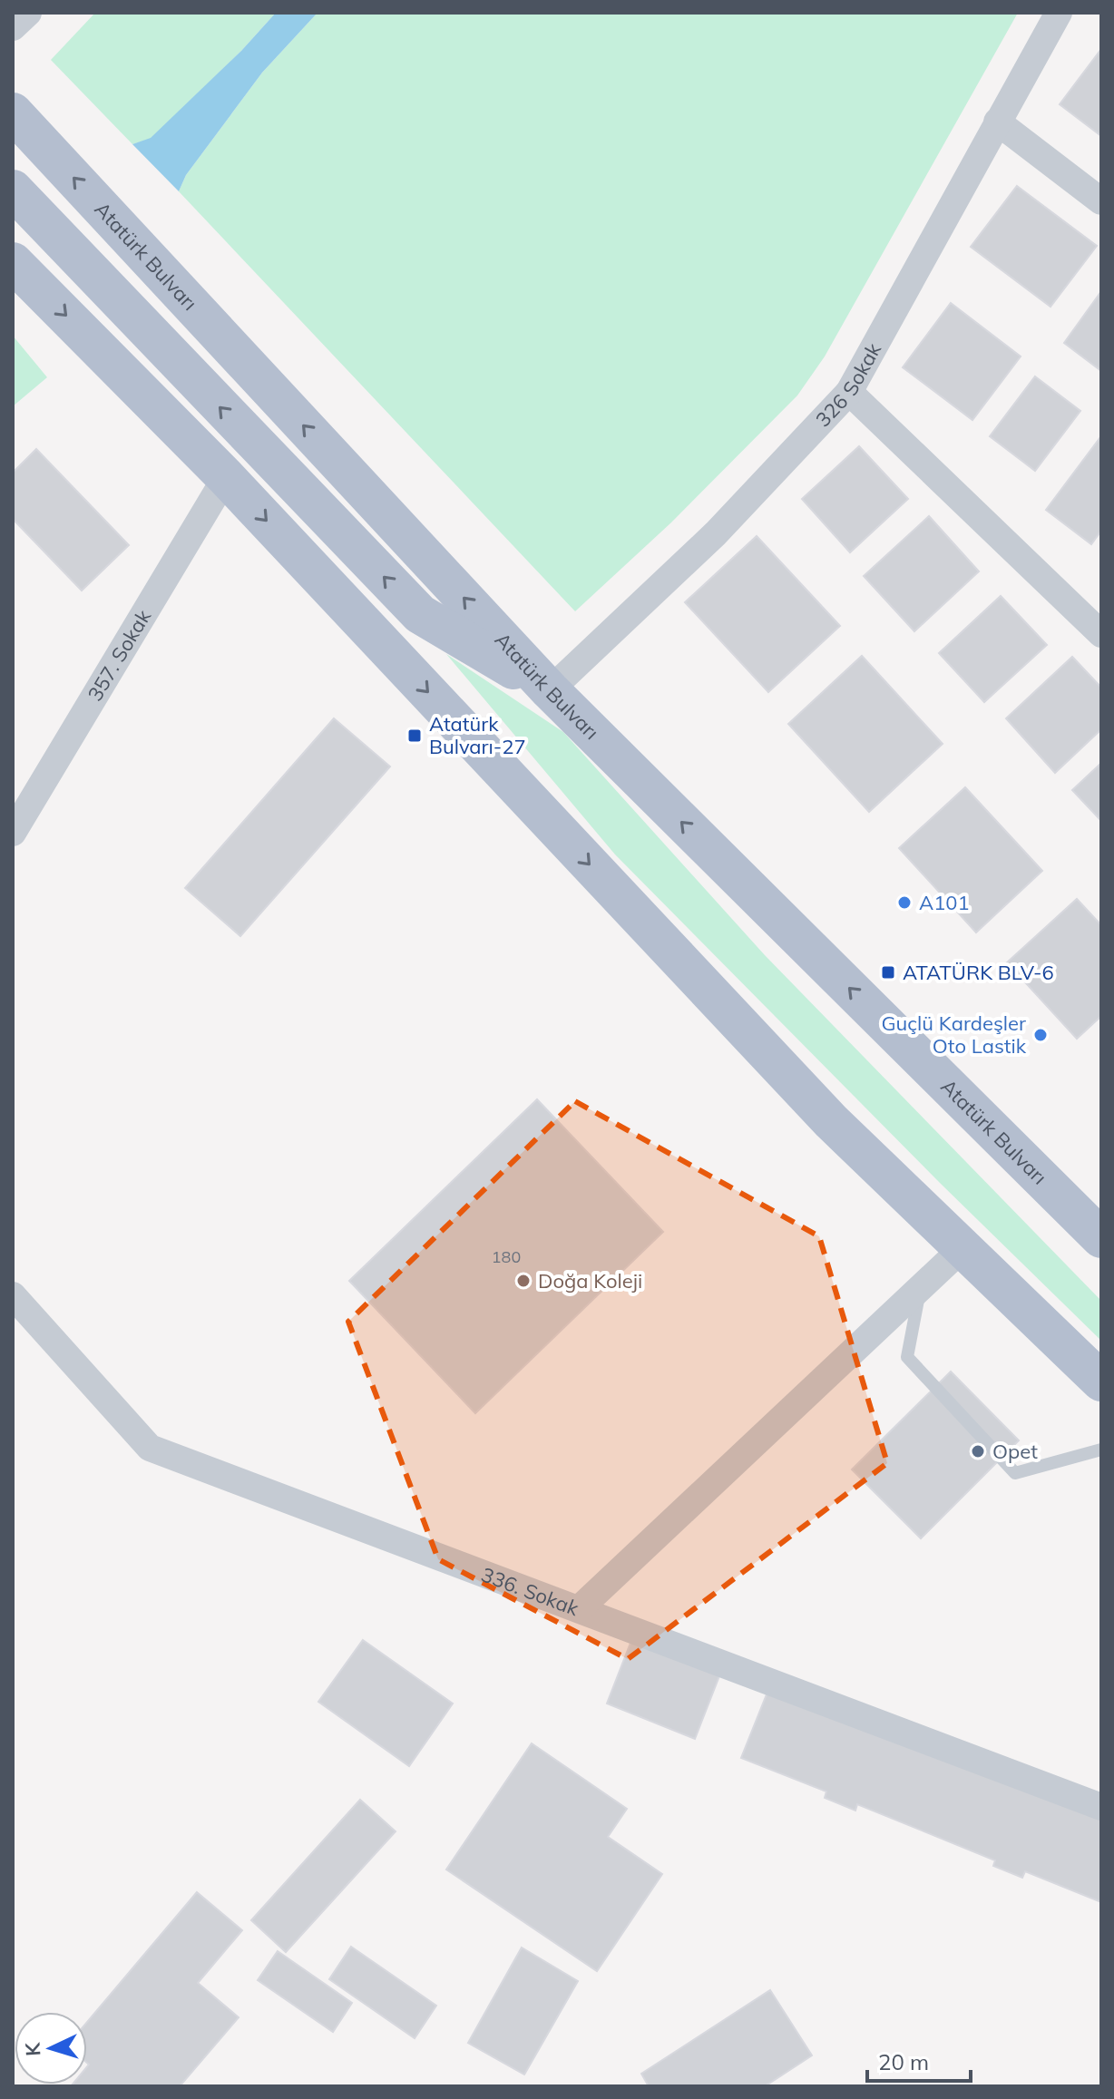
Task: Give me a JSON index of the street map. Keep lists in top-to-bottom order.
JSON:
{
  "streets": {
    "main road": ["Atatürk Bulvarı"],
    "street": ["326 Sokak", "357. Sokak", "336. Sokak"]
  },
  "crossings": [
    ["Atatürk Bulvarı", "326 Sokak"]
  ],
  "places": {
    "transit": ["Atatürk Bulvarı-27", "ATATÜRK BLV-6"],
    "other": [
      "A101",
      "Guçlü Kardeşler Oto Lastik",
      "Doğa Koleji",
      "Opet"
    ]
  },
  "house_numbers": ["180"],
  "scale_bar": "20 m",
  "north": "left"
}
